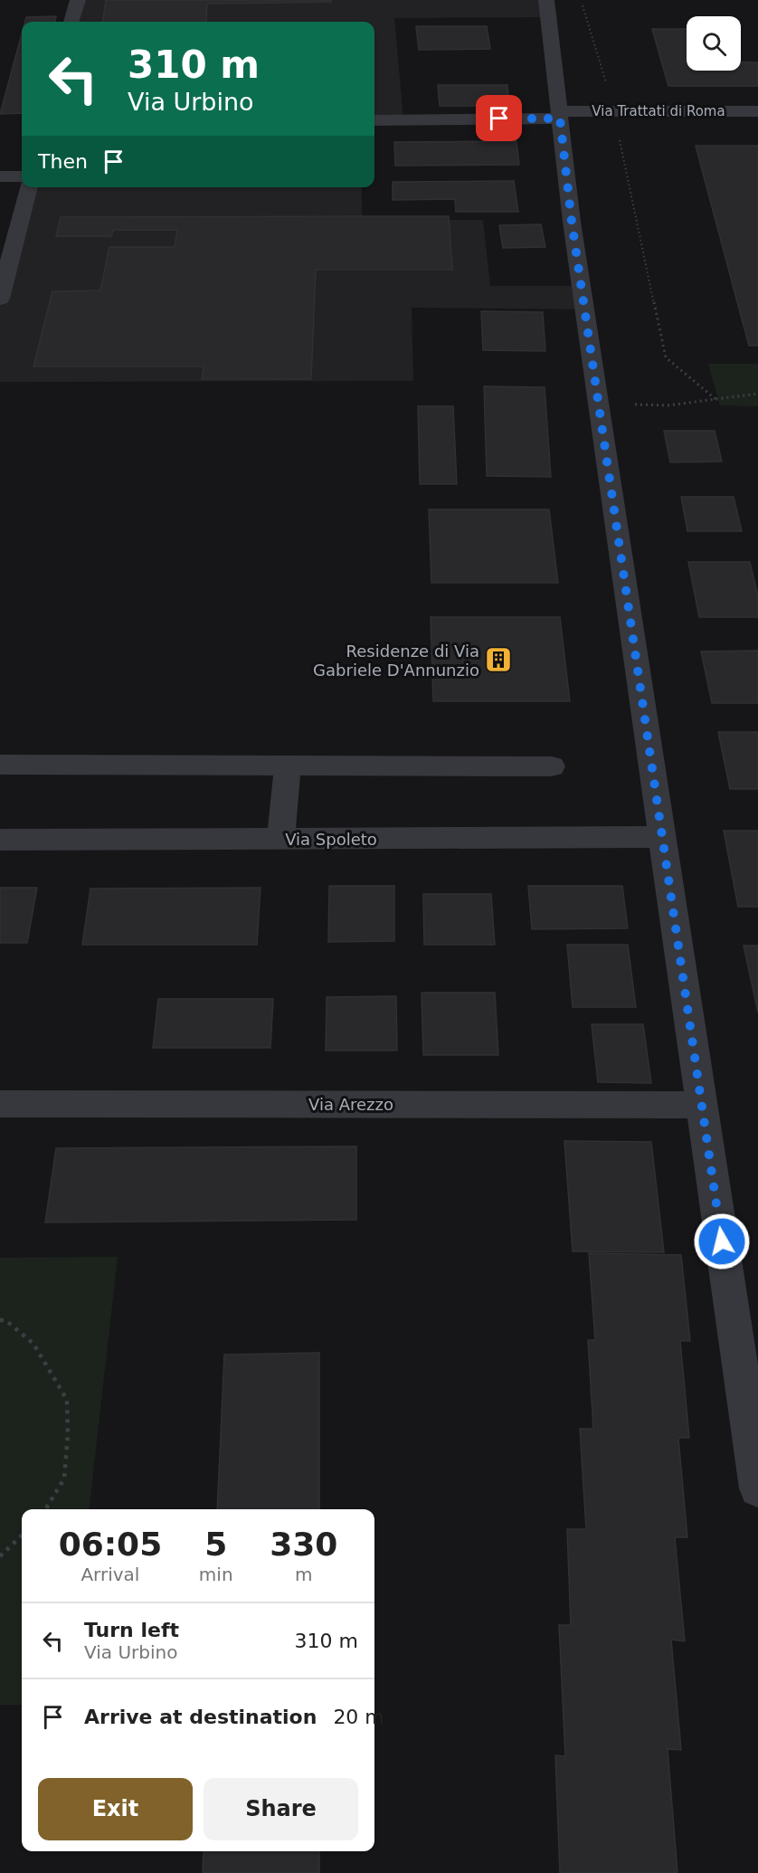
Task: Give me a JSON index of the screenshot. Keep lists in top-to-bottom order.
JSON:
{
  "streets": {
    "street": ["Via Trattati di Roma", "Via Spoleto", "Via Arezzo"]
  },
  "places": {
    "building": ["Residenze di Via Gabriele D'Annunzio"]
  },
  "page": {
    "turn": ["310 m", "Via Urbino"],
    "then": "Then",
    "eta": [
      "06:05",
      "Arrival",
      "5",
      "min",
      "330",
      "m"
    ],
    "list": [
      {
        "name": "Turn left",
        "note": "Via Urbino",
        "value": "310 m"
      },
      {
        "name": "Arrive at destination",
        "value": "20 m"
      }
    ],
    "buttons": ["Exit", "Share"]
  }
}
